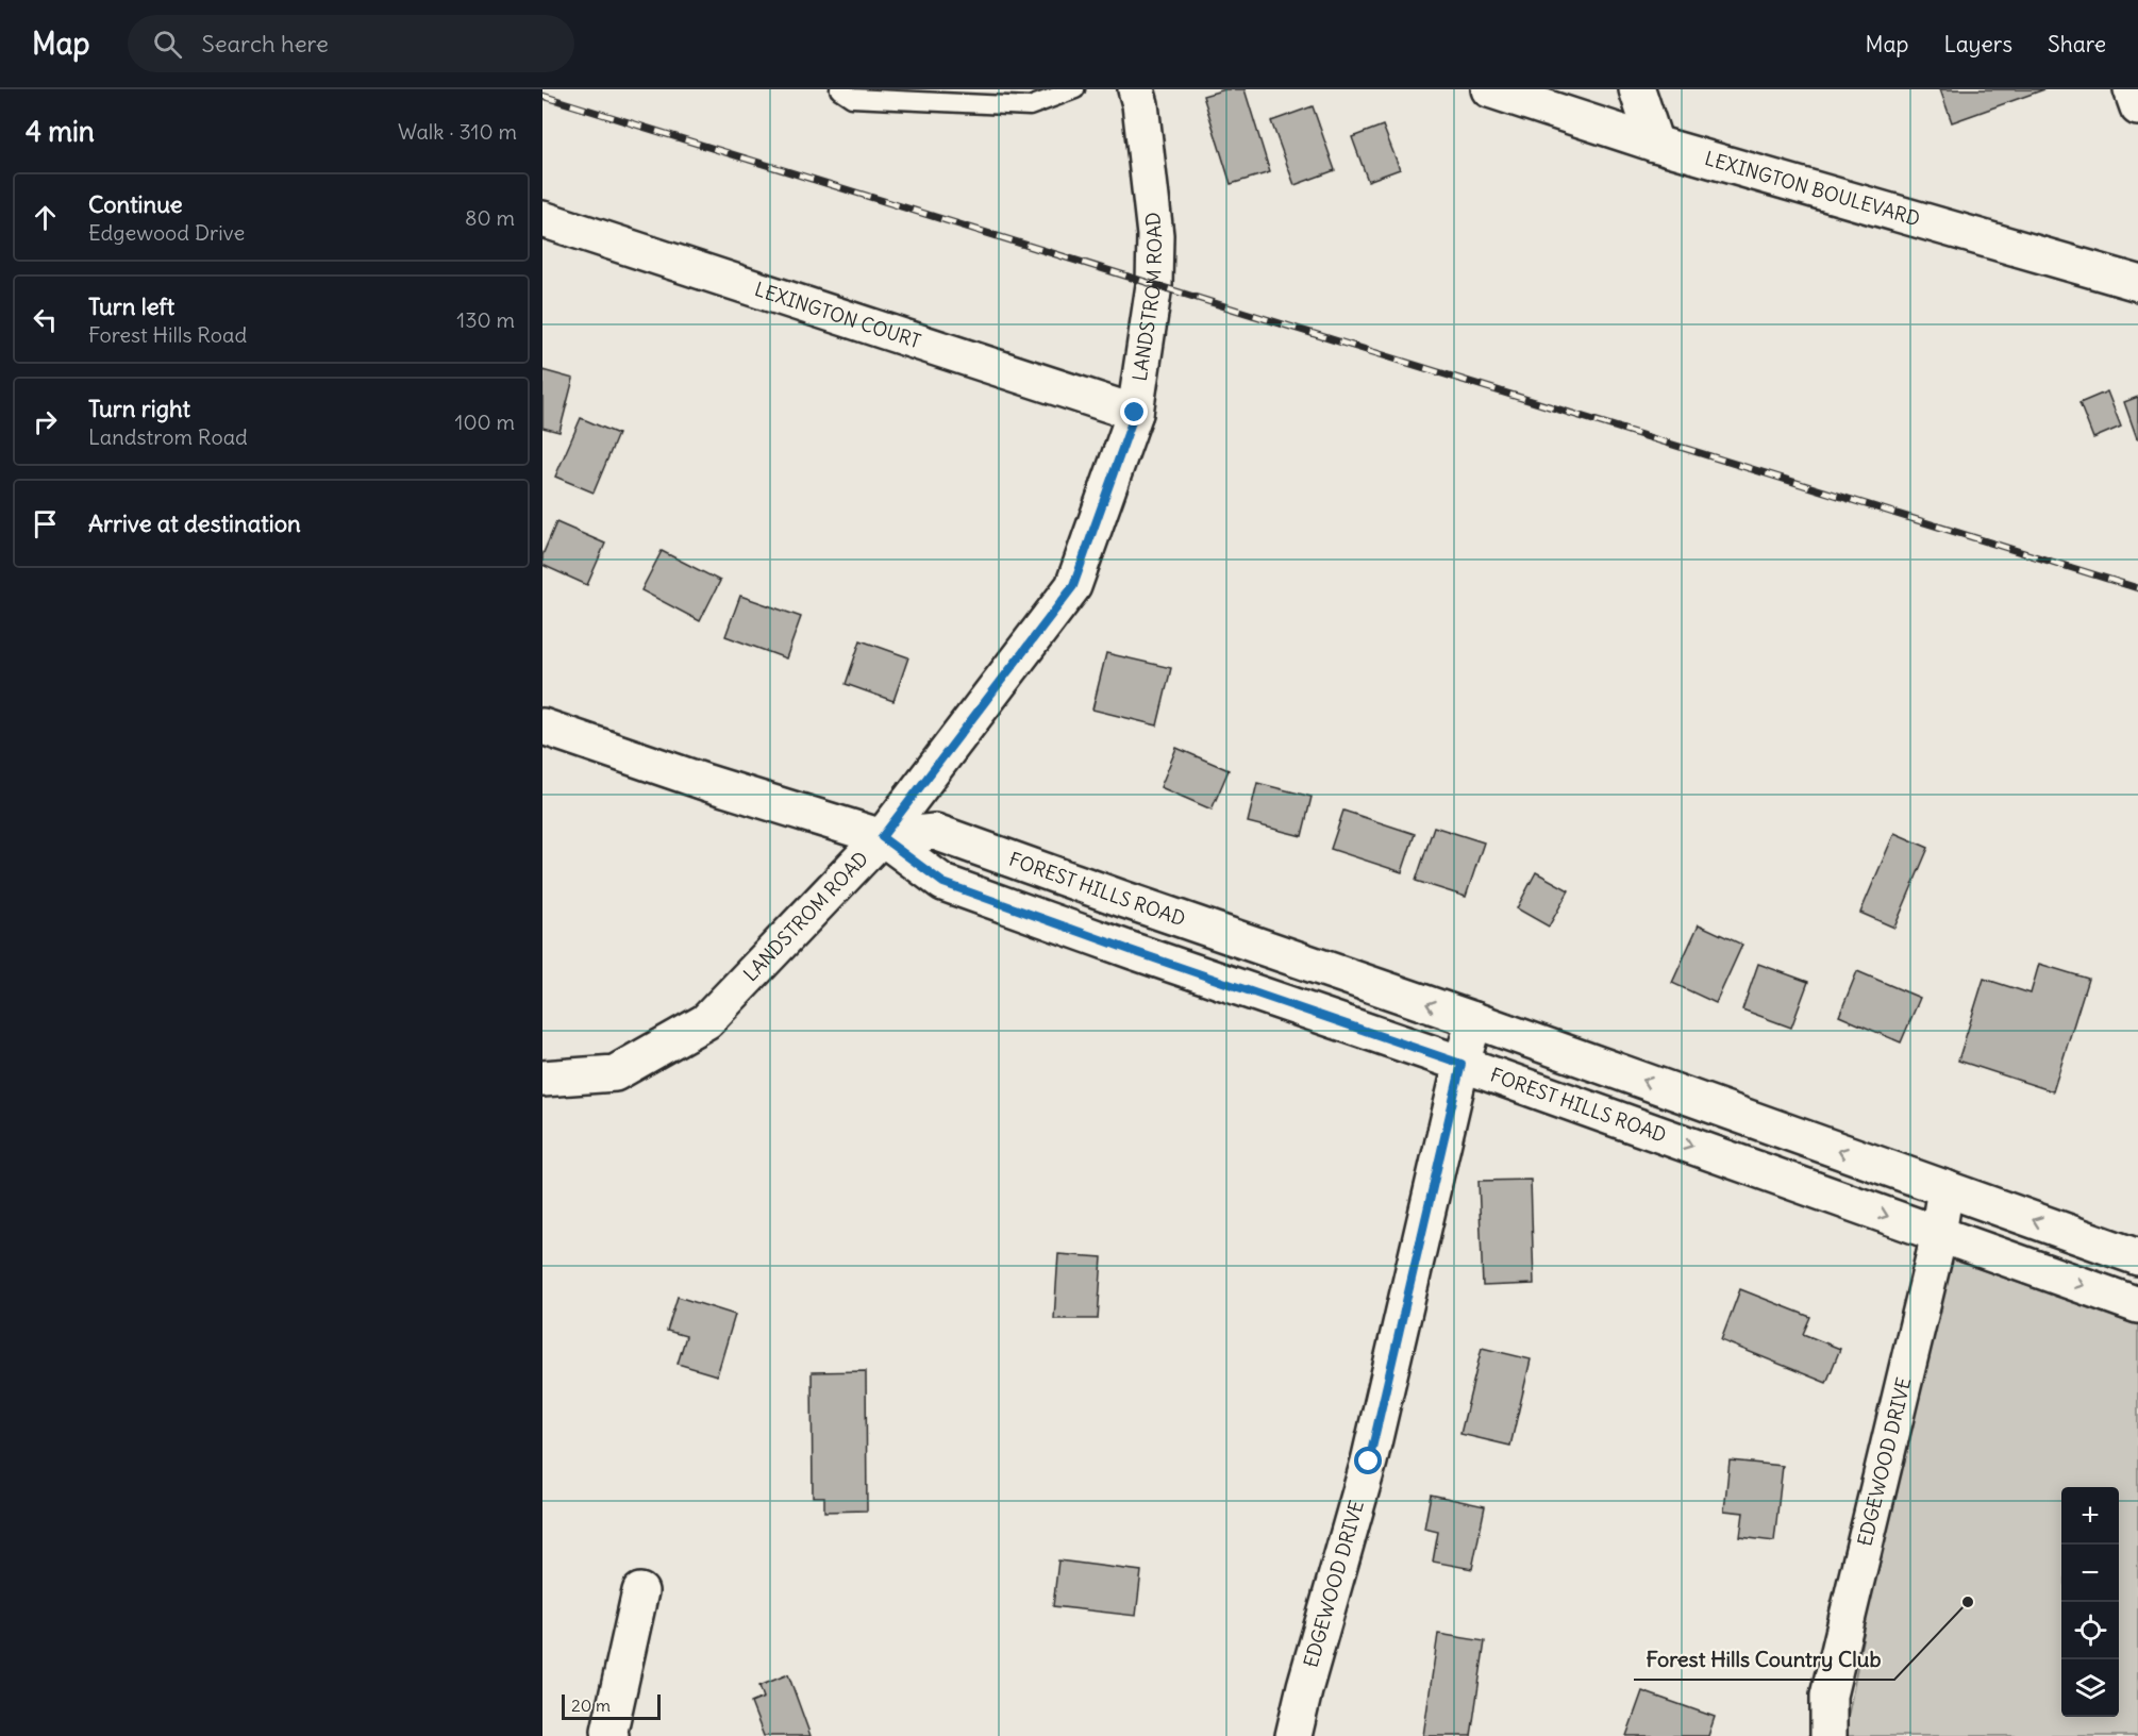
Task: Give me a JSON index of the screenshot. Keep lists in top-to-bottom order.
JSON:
{
  "streets": {
    "street": [
      "LEXINGTON BOULEVARD",
      "LANDSTROM ROAD",
      "LEXINGTON COURT",
      "FOREST HILLS ROAD",
      "EDGEWOOD DRIVE"
    ]
  },
  "crossings": [
    ["LANDSTROM ROAD", "LEXINGTON COURT"],
    ["LANDSTROM ROAD", "FOREST HILLS ROAD"],
    ["FOREST HILLS ROAD", "EDGEWOOD DRIVE"]
  ],
  "places": ["Forest Hills Country Club"],
  "scale_bar": "20 m",
  "page": {
    "header": "Map",
    "search": "Search here",
    "nav": ["Map", "Layers", "Share"],
    "heading": ["4 min", "Walk · 310 m"],
    "list": [
      ["Continue", "Edgewood Drive", "80 m"],
      ["Turn left", "Forest Hills Road", "130 m"],
      ["Turn right", "Landstrom Road", "100 m"],
      "Arrive at destination"
    ],
    "map_buttons": ["+", "−"],
    "scale": "20 m"
  }
}
